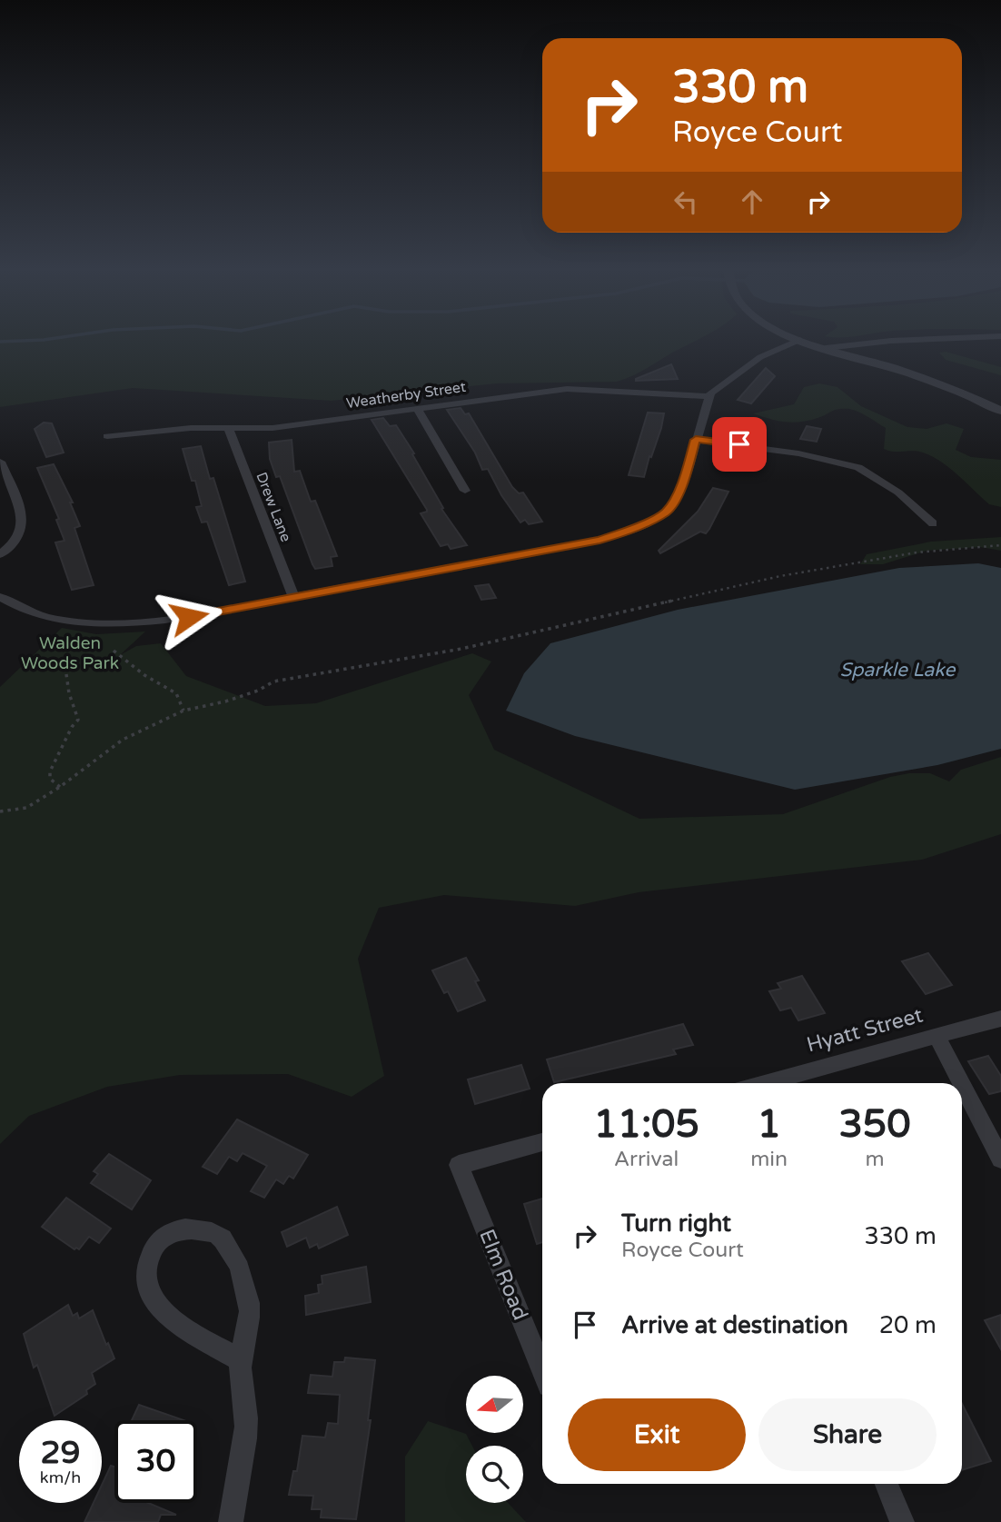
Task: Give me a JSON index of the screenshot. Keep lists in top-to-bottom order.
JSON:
{
  "streets": {
    "street": [
      "Weatherby Street",
      "Drew Lane",
      "Hyatt Street",
      "Elm Road"
    ]
  },
  "crossings": [
    ["Weatherby Street", "Drew Lane"]
  ],
  "water": ["Sparkle Lake"],
  "parks": ["Walden Woods Park"],
  "north": "left",
  "page": {
    "turn": ["330 m", "Royce Court"],
    "eta": [
      "11:05",
      "Arrival",
      "1",
      "min",
      "350",
      "m"
    ],
    "list": [
      {
        "name": "Turn right",
        "note": "Royce Court",
        "value": "330 m"
      },
      {
        "name": "Arrive at destination",
        "value": "20 m"
      }
    ],
    "buttons": ["Exit", "Share"],
    "speed": "29 km/h",
    "limit": "30"
  }
}
